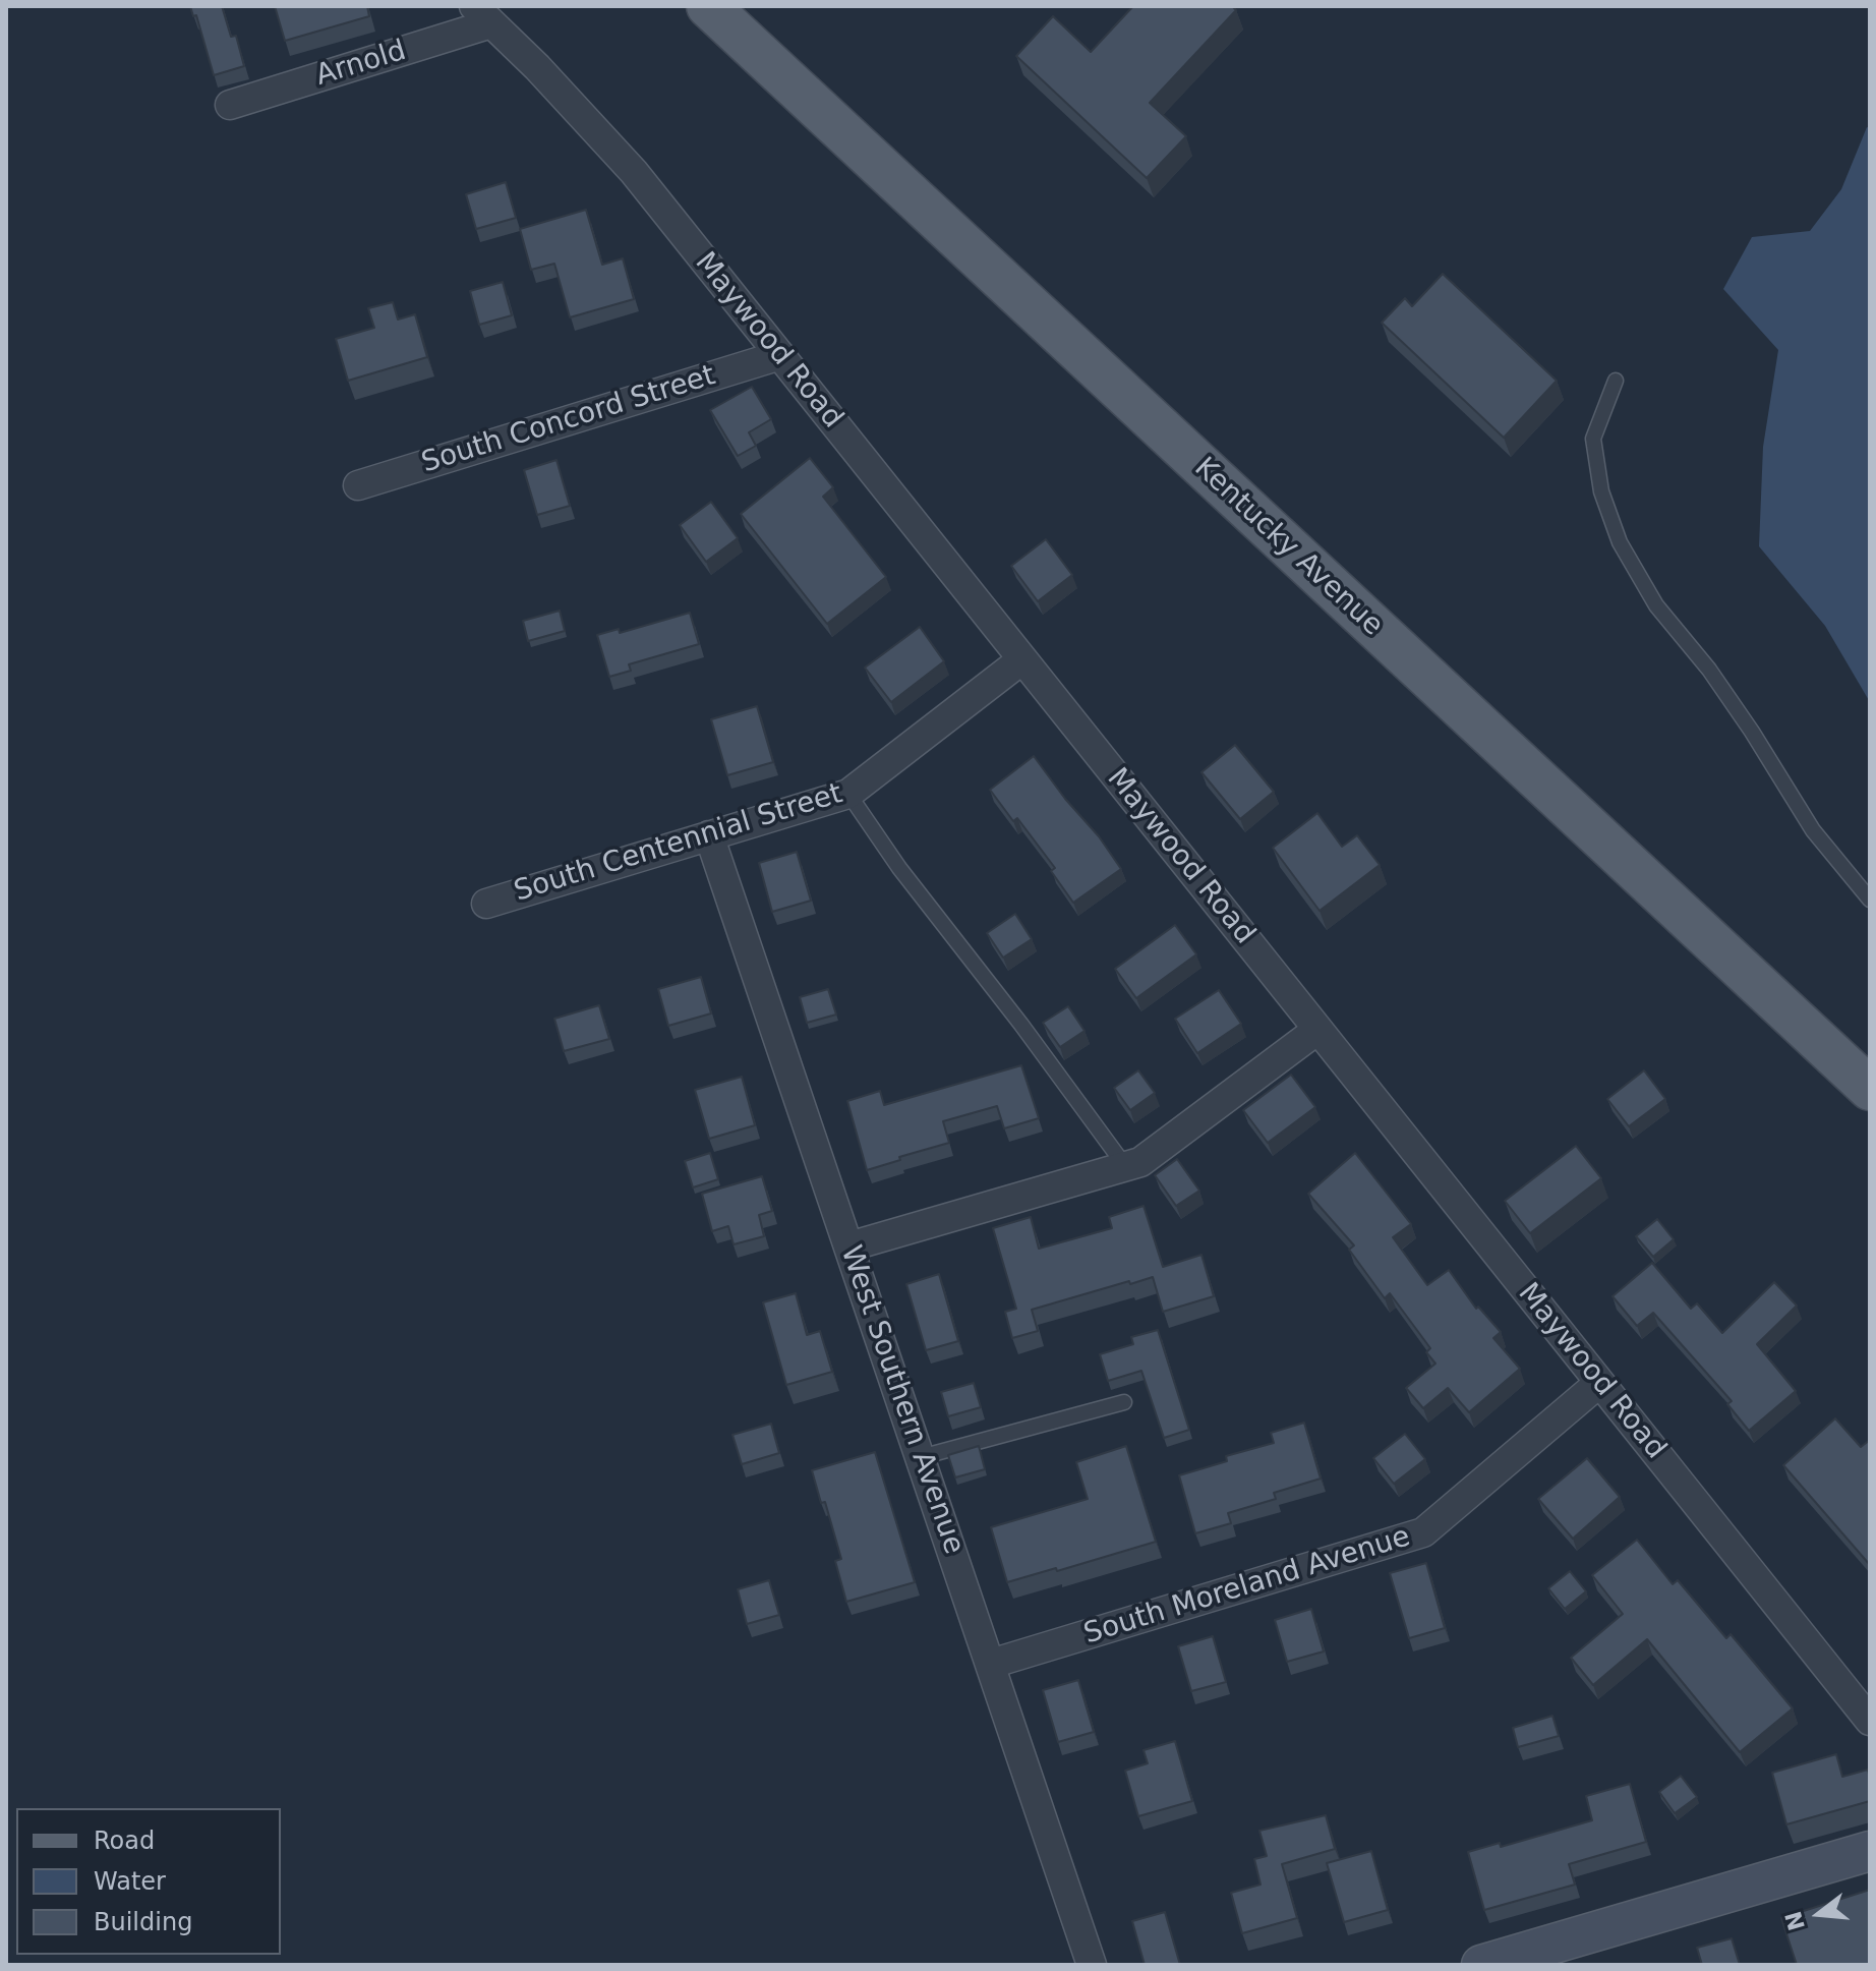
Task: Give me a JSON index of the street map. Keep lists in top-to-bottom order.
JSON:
{
  "streets": {
    "main road": ["Kentucky Avenue"],
    "street": [
      "Arnold",
      "Maywood Road",
      "South Concord Street",
      "South Centennial Street",
      "West Southern Avenue",
      "South Moreland Avenue"
    ]
  },
  "crossings": [
    ["Arnold", "Maywood Road"],
    ["Maywood Road", "South Concord Street"],
    ["Maywood Road", "South Centennial Street"],
    ["Maywood Road", "South Moreland Avenue"],
    ["South Centennial Street", "West Southern Avenue"],
    ["West Southern Avenue", "South Moreland Avenue"]
  ],
  "legend": ["Road", "Water", "Building"],
  "north": "left"
}
